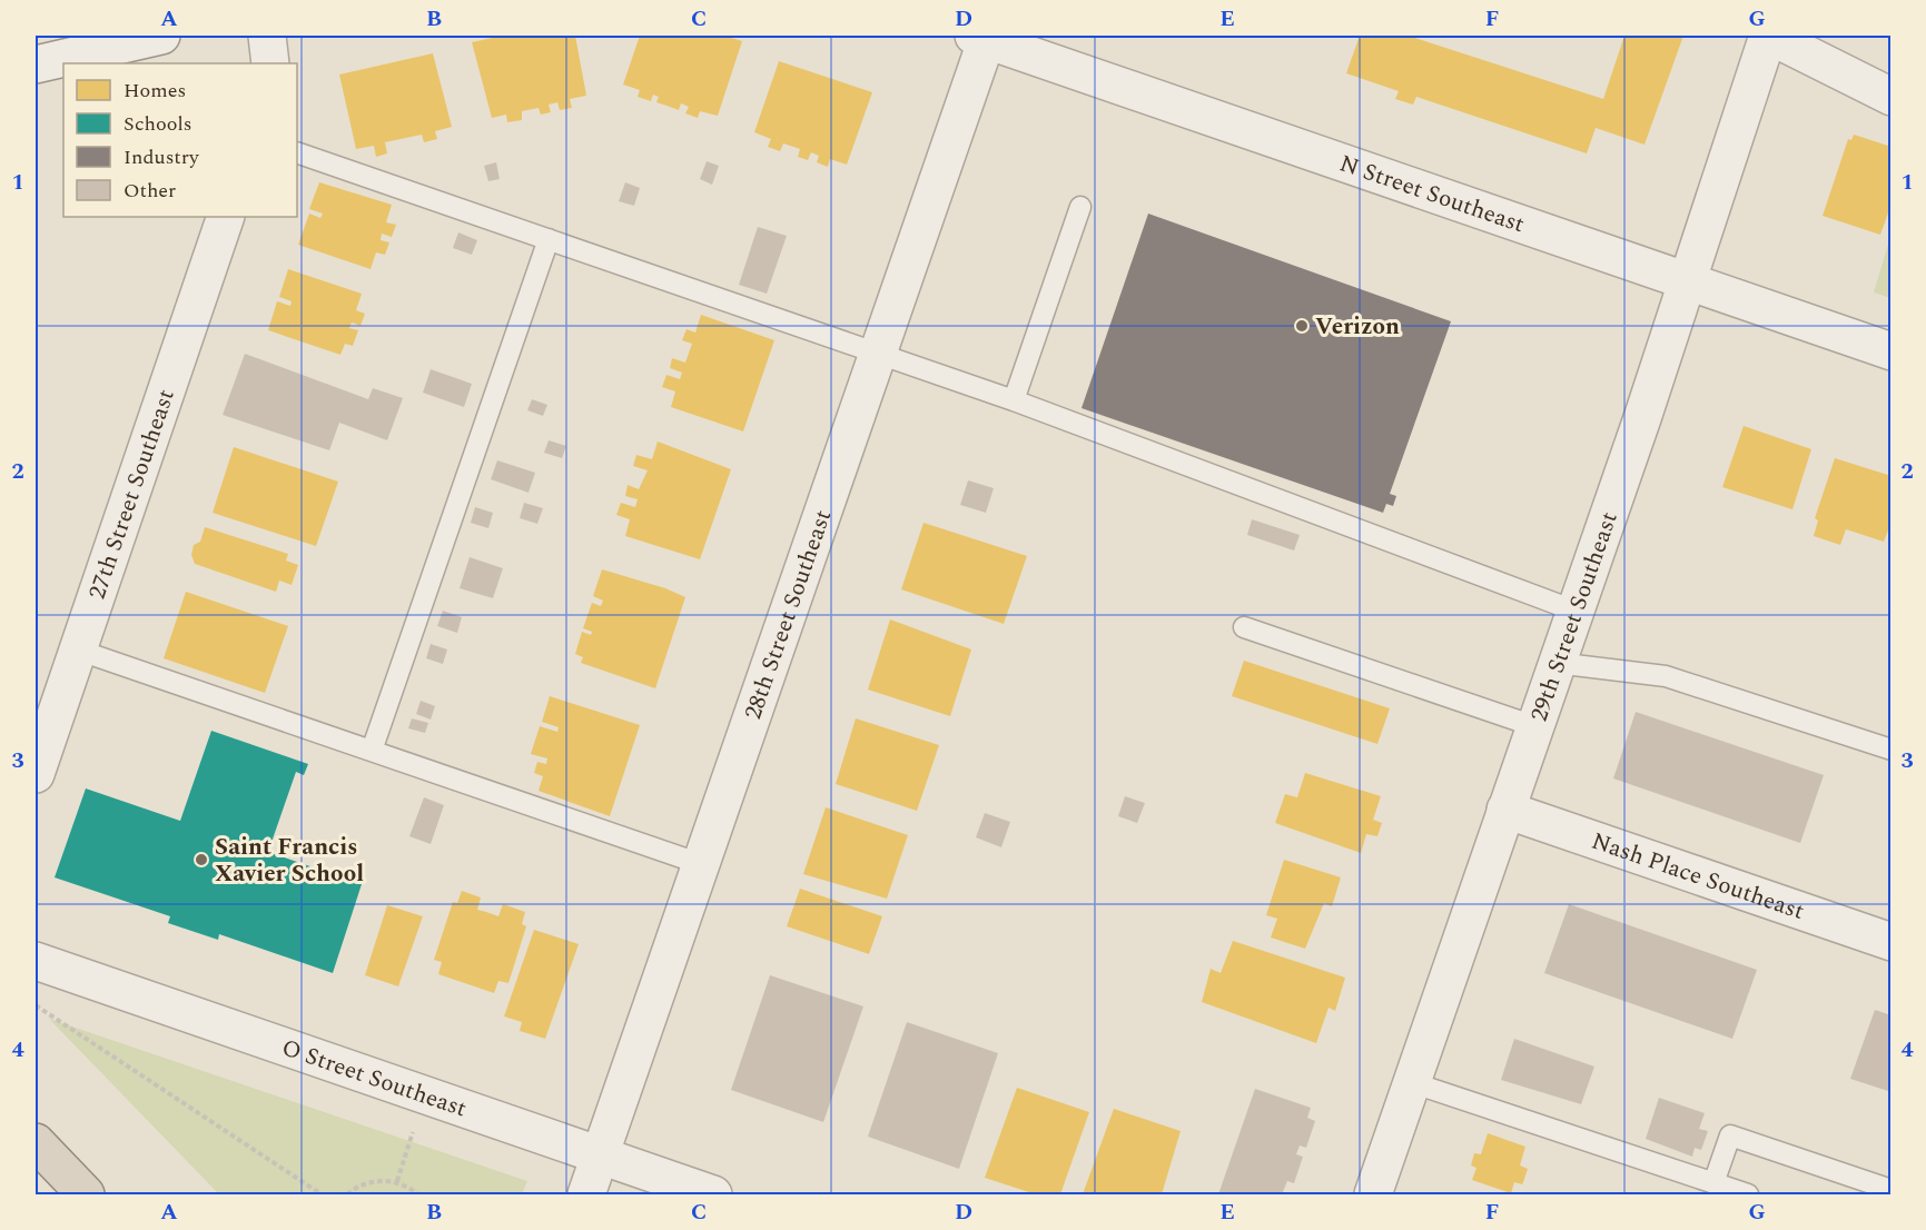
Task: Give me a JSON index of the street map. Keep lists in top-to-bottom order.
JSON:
{
  "streets": {
    "street": [
      "N Street Southeast",
      "27th Street Southeast",
      "28th Street Southeast",
      "29th Street Southeast",
      "Nash Place Southeast",
      "O Street Southeast"
    ]
  },
  "crossings": [
    ["N Street Southeast", "28th Street Southeast"],
    ["N Street Southeast", "29th Street Southeast"],
    ["28th Street Southeast", "O Street Southeast"],
    ["29th Street Southeast", "Nash Place Southeast"]
  ],
  "places": ["Verizon", "Saint Francis Xavier School"],
  "legend": [
    "Homes",
    "Schools",
    "Industry",
    "Other"
  ],
  "grid": {
    "columns": [
      "A",
      "B",
      "C",
      "D",
      "E",
      "F",
      "G"
    ],
    "rows": [
      "1",
      "2",
      "3",
      "4"
    ]
  }
}
